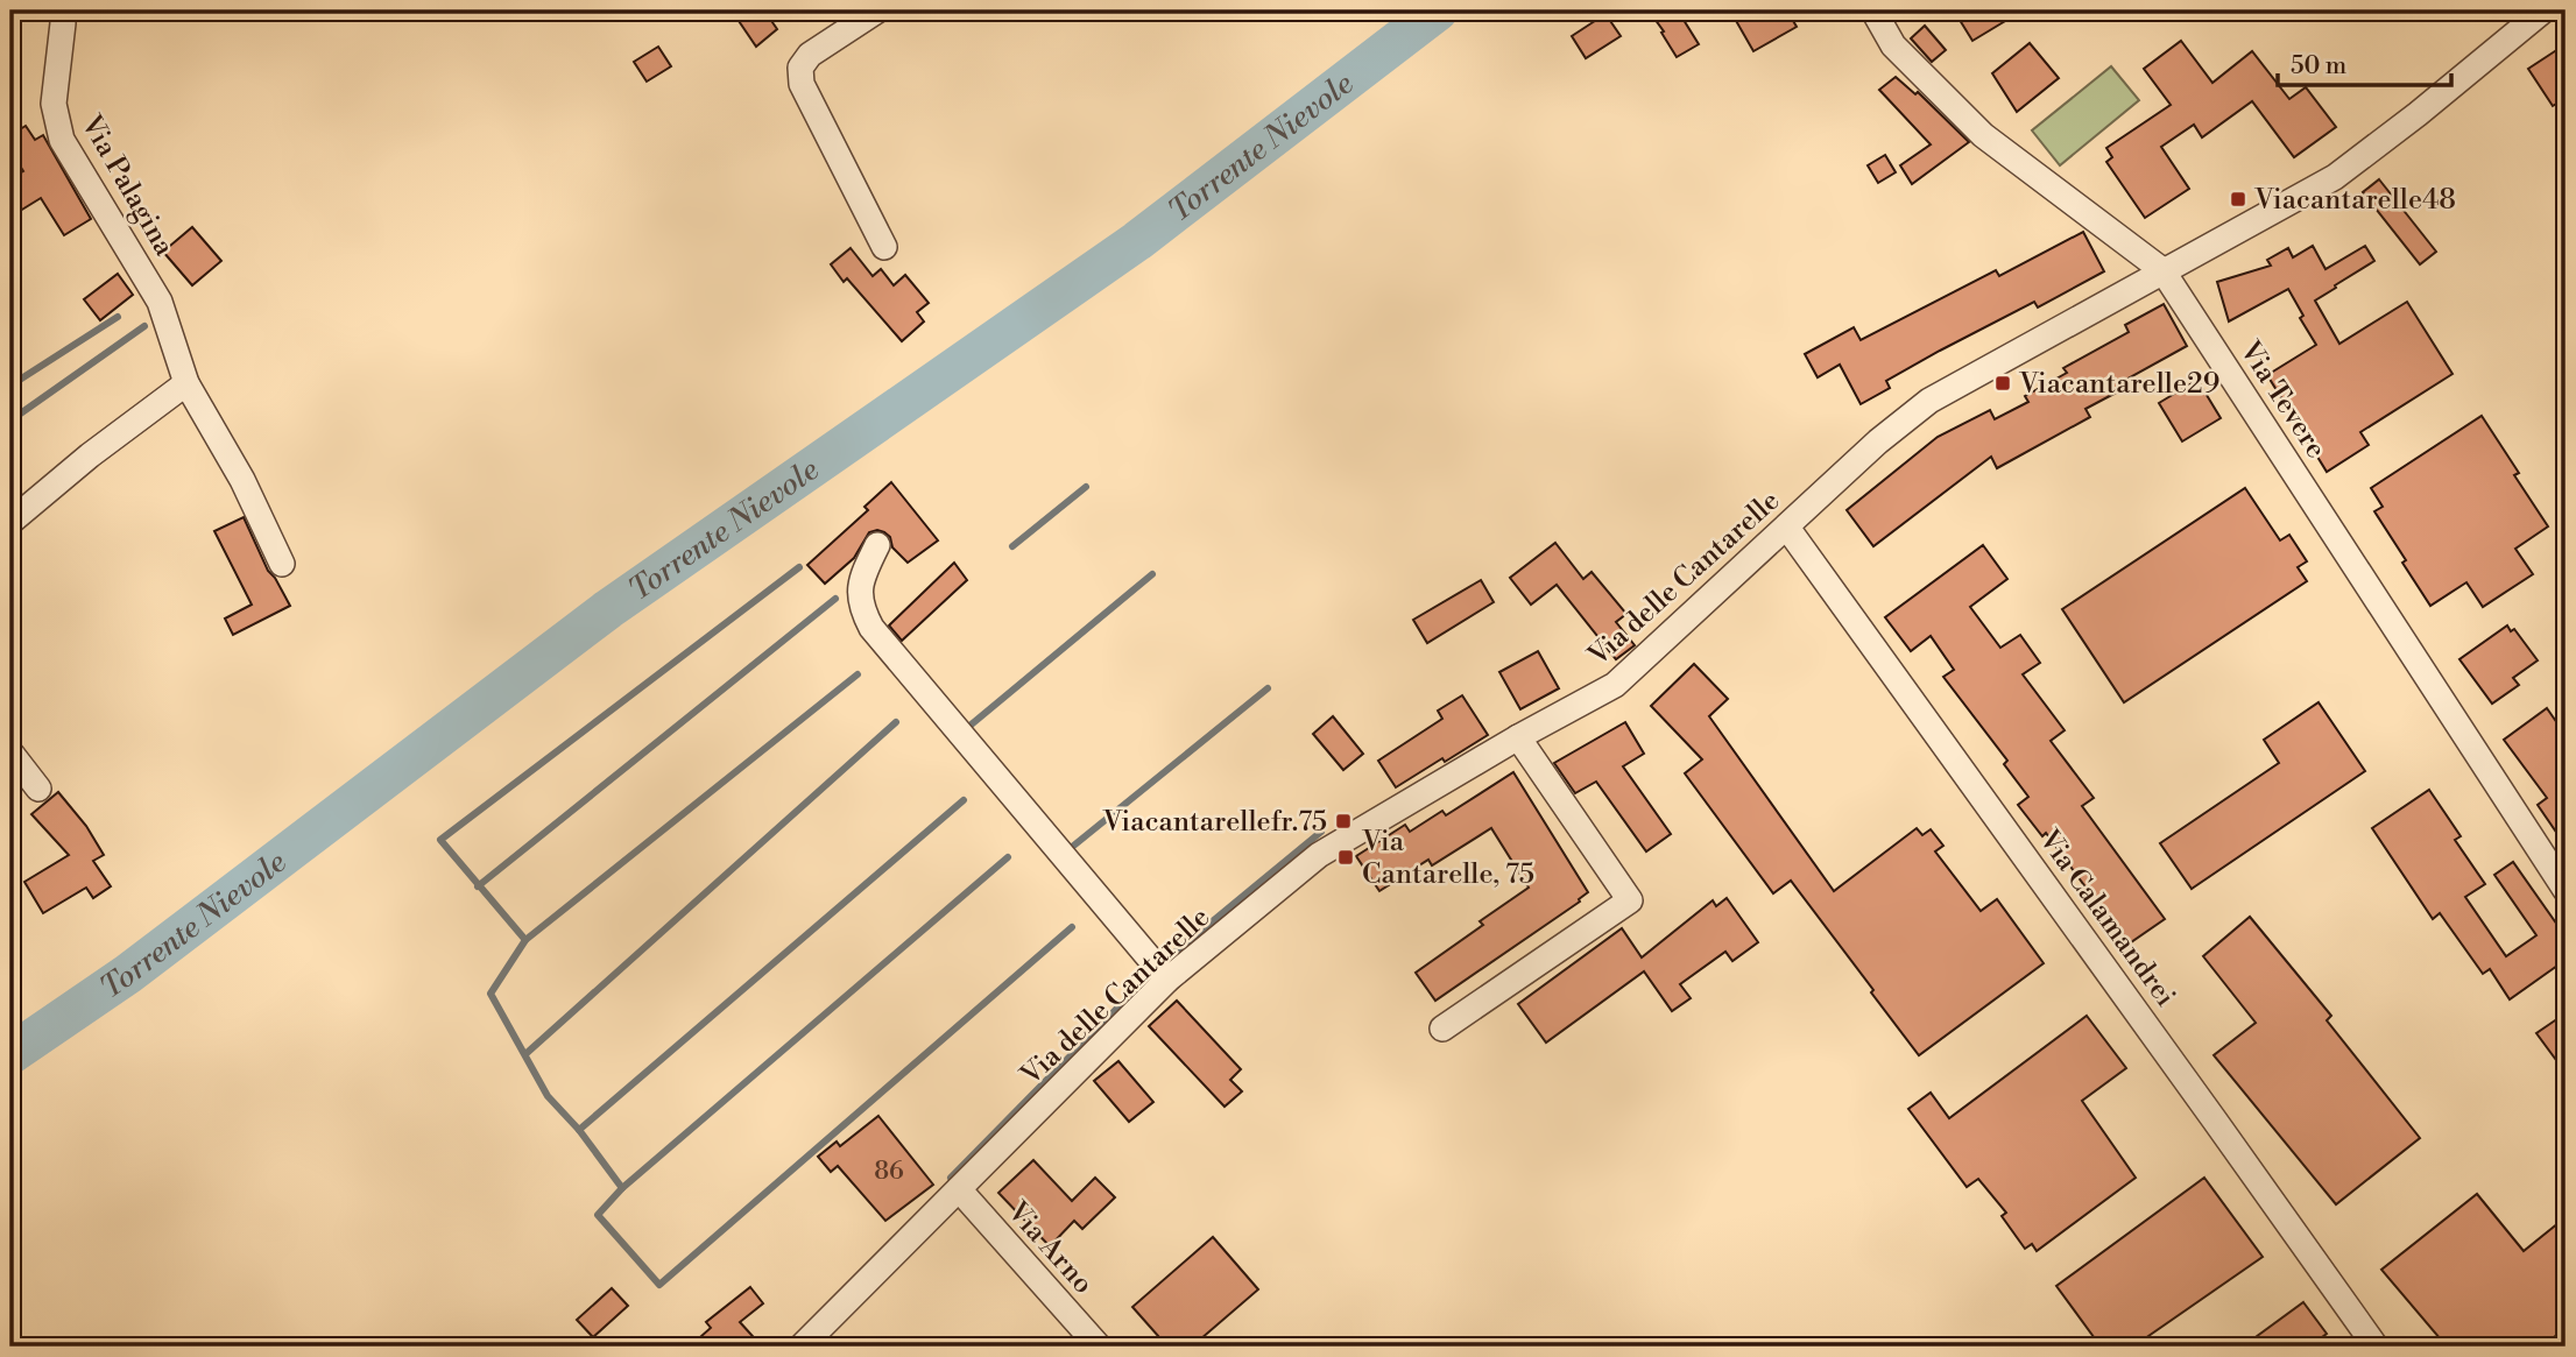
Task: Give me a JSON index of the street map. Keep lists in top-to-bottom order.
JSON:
{
  "streets": {
    "street": [
      "Via Palagina",
      "Via Tevere",
      "Via delle Cantarelle",
      "Via Calamandrei",
      "Via Arno"
    ]
  },
  "crossings": [
    ["Via Tevere", "Via delle Cantarelle"],
    ["Via delle Cantarelle", "Via Calamandrei"],
    ["Via delle Cantarelle", "Via Arno"]
  ],
  "water": ["Torrente Nievole"],
  "places": {
    "transit": [
      "Viacantarelle48",
      "Viacantarelle29",
      "Viacantarellefr.75",
      "Via Cantarelle, 75"
    ]
  },
  "house_numbers": ["86"],
  "scale_bar": "50 m"
}
